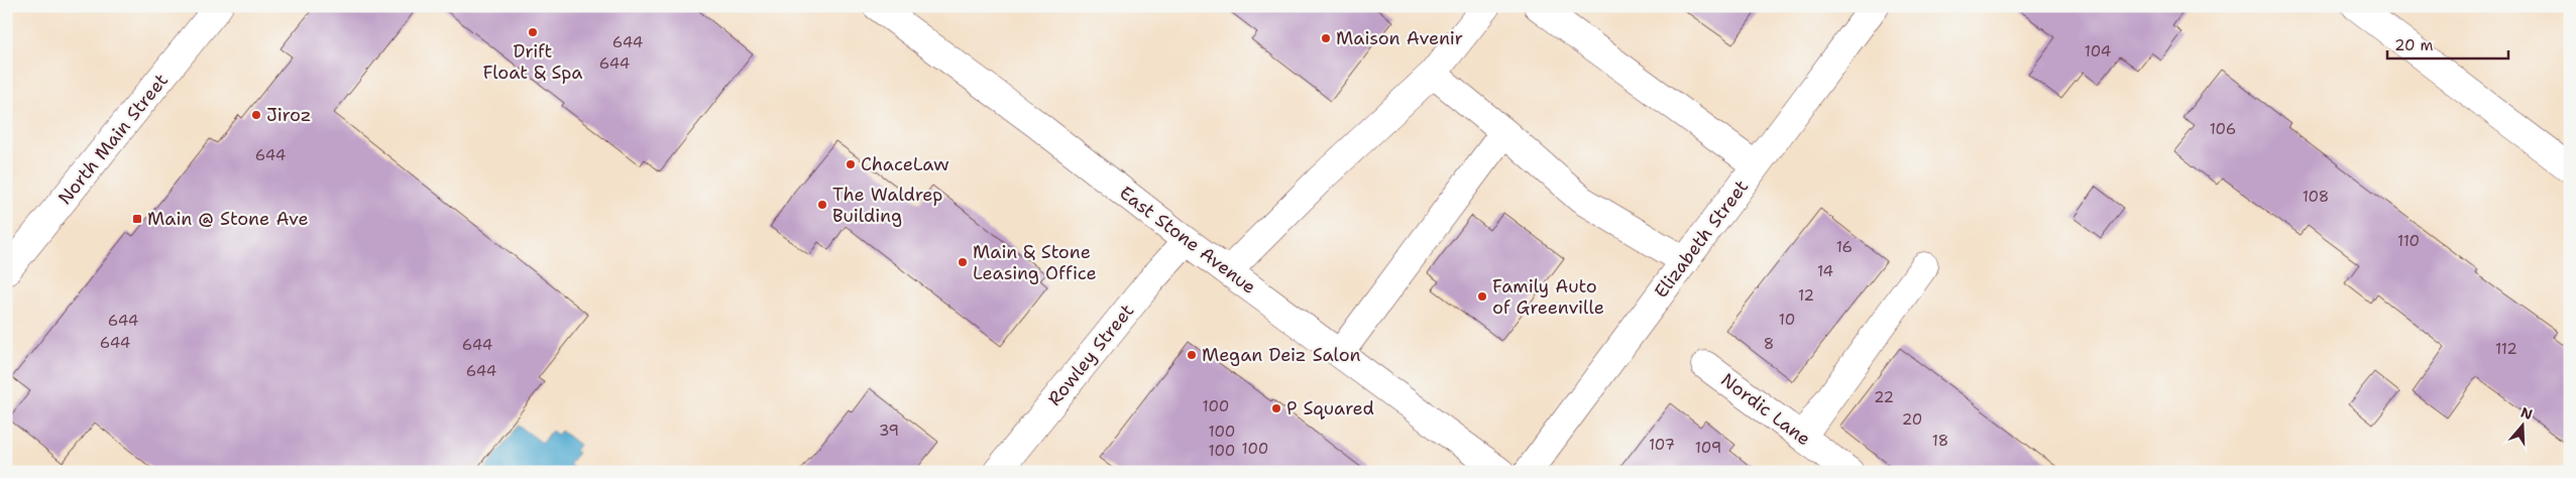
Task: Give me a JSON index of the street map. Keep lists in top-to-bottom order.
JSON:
{
  "streets": {
    "main road": [
      "North Main Street",
      "Elizabeth Street",
      "East Stone Avenue",
      "Rowley Street",
      "Nordic Lane"
    ]
  },
  "crossings": [
    ["East Stone Avenue", "Rowley Street"]
  ],
  "places": {
    "other": [
      "Drift Float & Spa",
      "Maison Avenir",
      "Jiroz",
      "ChaceLaw",
      "The Waldrep Building",
      "Main & Stone Leasing Office",
      "Family Auto of Greenville",
      "Megan Deiz Salon",
      "P Squared"
    ],
    "transit": ["Main @ Stone Ave"]
  },
  "house_numbers": [
    "644",
    "104",
    "644",
    "106",
    "644",
    "108",
    "110",
    "16",
    "14",
    "12",
    "10",
    "644",
    "644",
    "8",
    "644",
    "112",
    "644",
    "22",
    "100",
    "20",
    "39",
    "100",
    "18",
    "107",
    "109",
    "100",
    "100"
  ],
  "scale_bar": "20 m",
  "north": "top"
}
